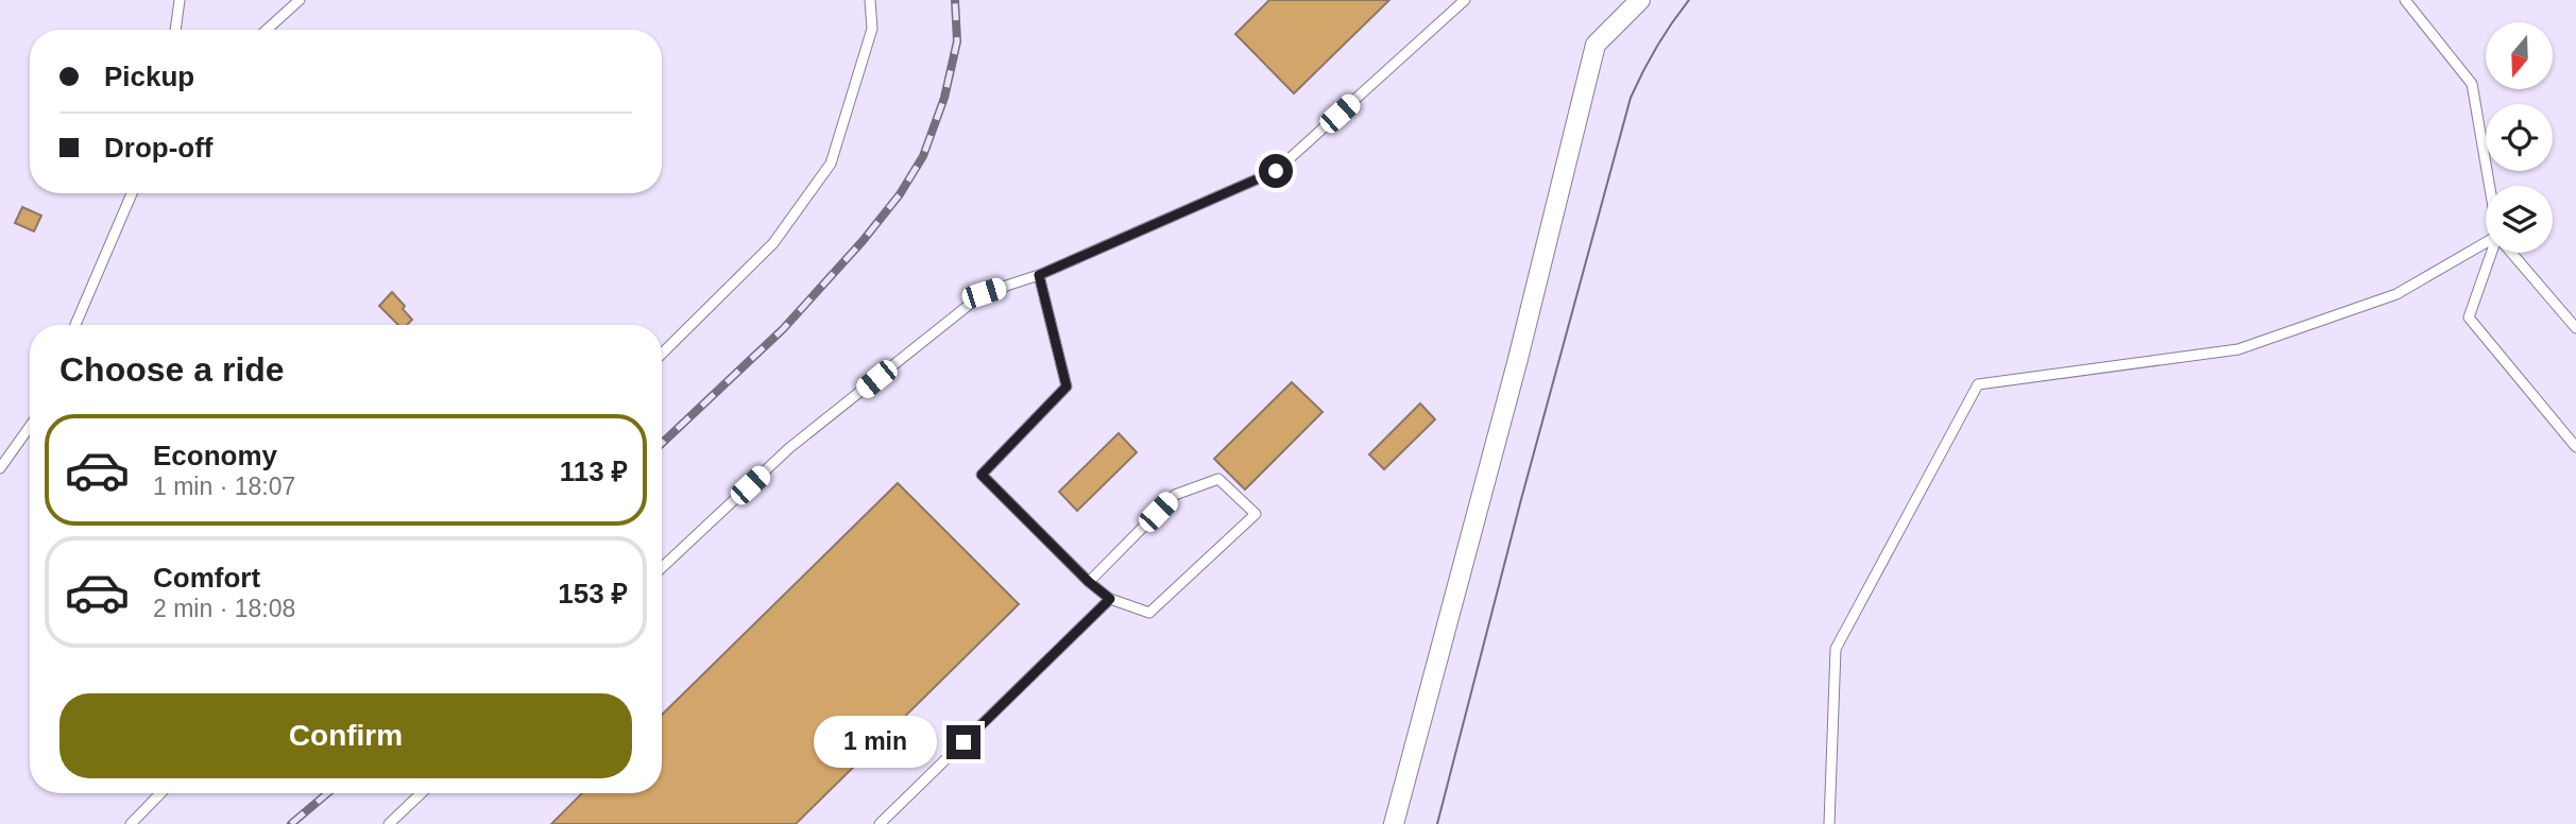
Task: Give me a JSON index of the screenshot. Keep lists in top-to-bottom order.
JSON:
{
  "north": "bottom",
  "page": {
    "banner": ["Pickup", "Drop-off"],
    "heading": "Choose a ride",
    "list": [
      {
        "name": "Economy",
        "note": "1 min · 18:07",
        "value": "113 ₽"
      },
      {
        "name": "Comfort",
        "note": "2 min · 18:08",
        "value": "153 ₽"
      }
    ],
    "buttons": "Confirm",
    "bubble": "1 min"
  }
}
